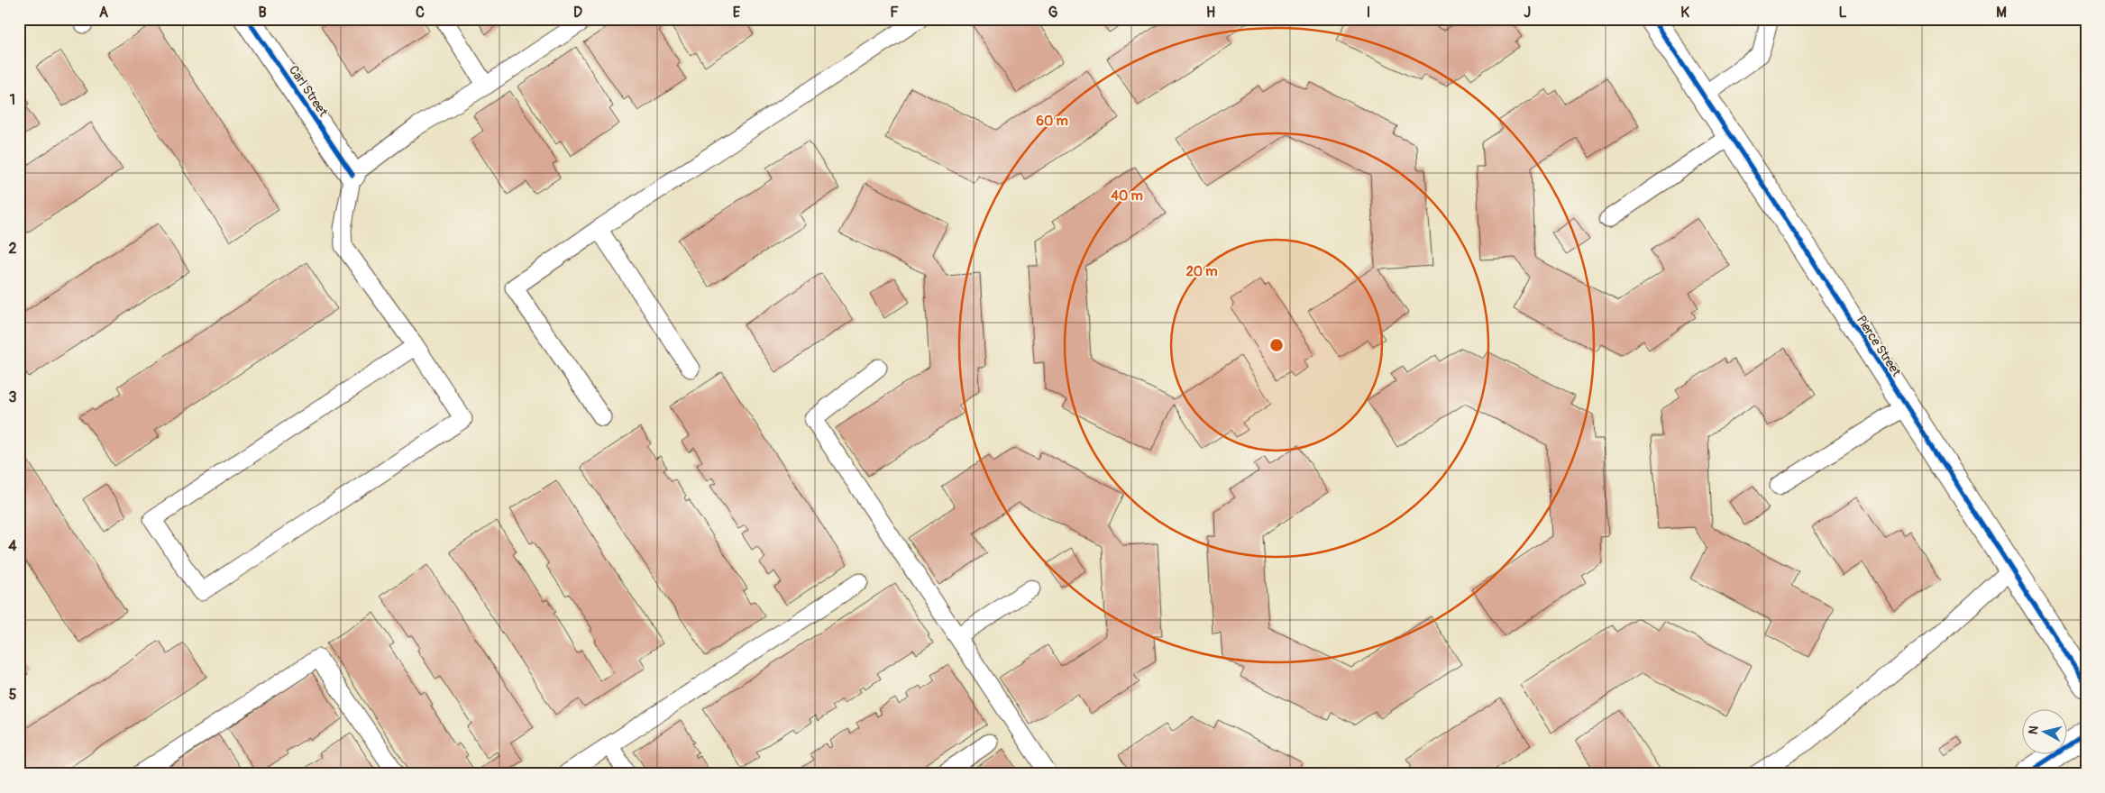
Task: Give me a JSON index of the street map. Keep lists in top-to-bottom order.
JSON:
{
  "streets": {
    "street": ["Carl Street", "Pierce Street"]
  },
  "north": "left",
  "grid": {
    "columns": [
      "A",
      "B",
      "C",
      "D",
      "E",
      "F",
      "G",
      "H",
      "I",
      "J",
      "K",
      "L",
      "M"
    ],
    "rows": [
      "1",
      "2",
      "3",
      "4",
      "5"
    ]
  },
  "rings": ["60 m", "40 m", "20 m"]
}
